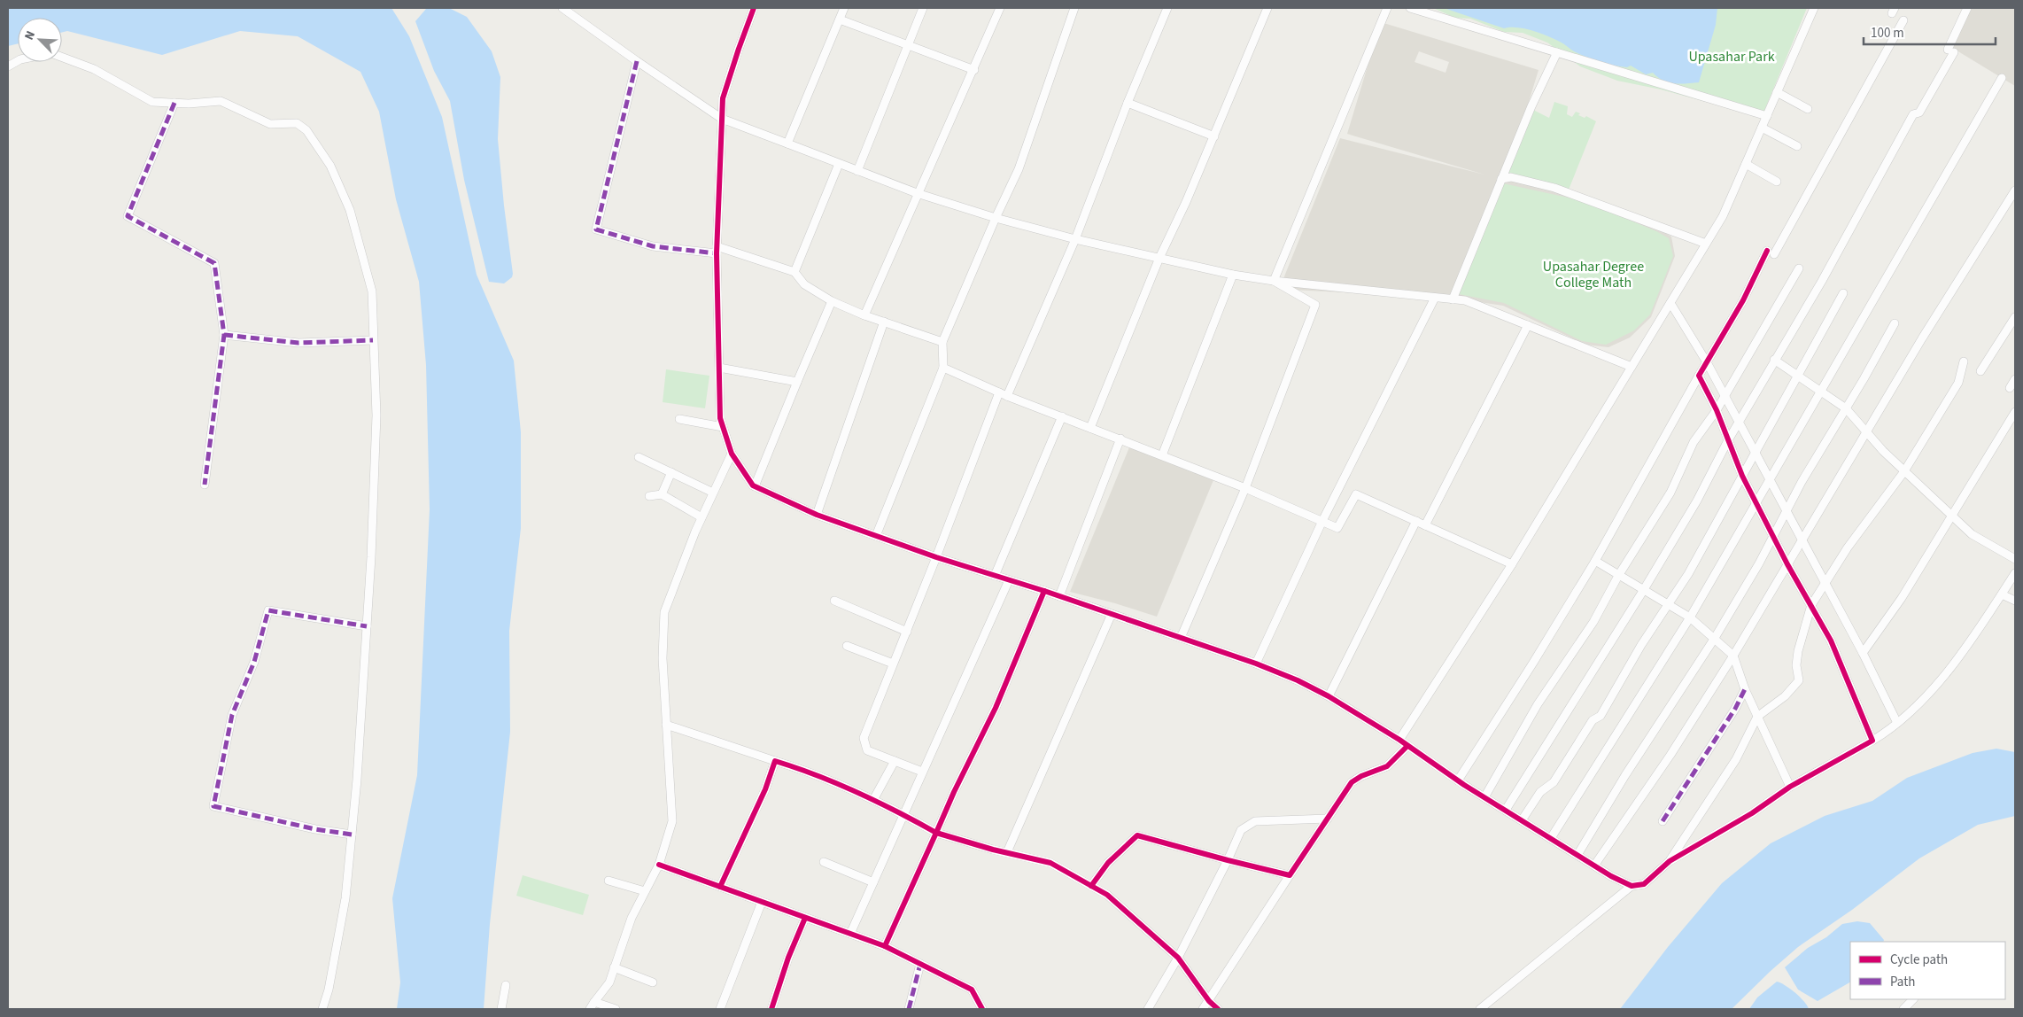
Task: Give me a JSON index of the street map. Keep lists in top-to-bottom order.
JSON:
{
  "parks": ["Upasahar Park", "Upasahar Degree College Math"],
  "legend": ["Cycle path", "Path"],
  "scale_bar": "100 m",
  "north": "top left"
}
